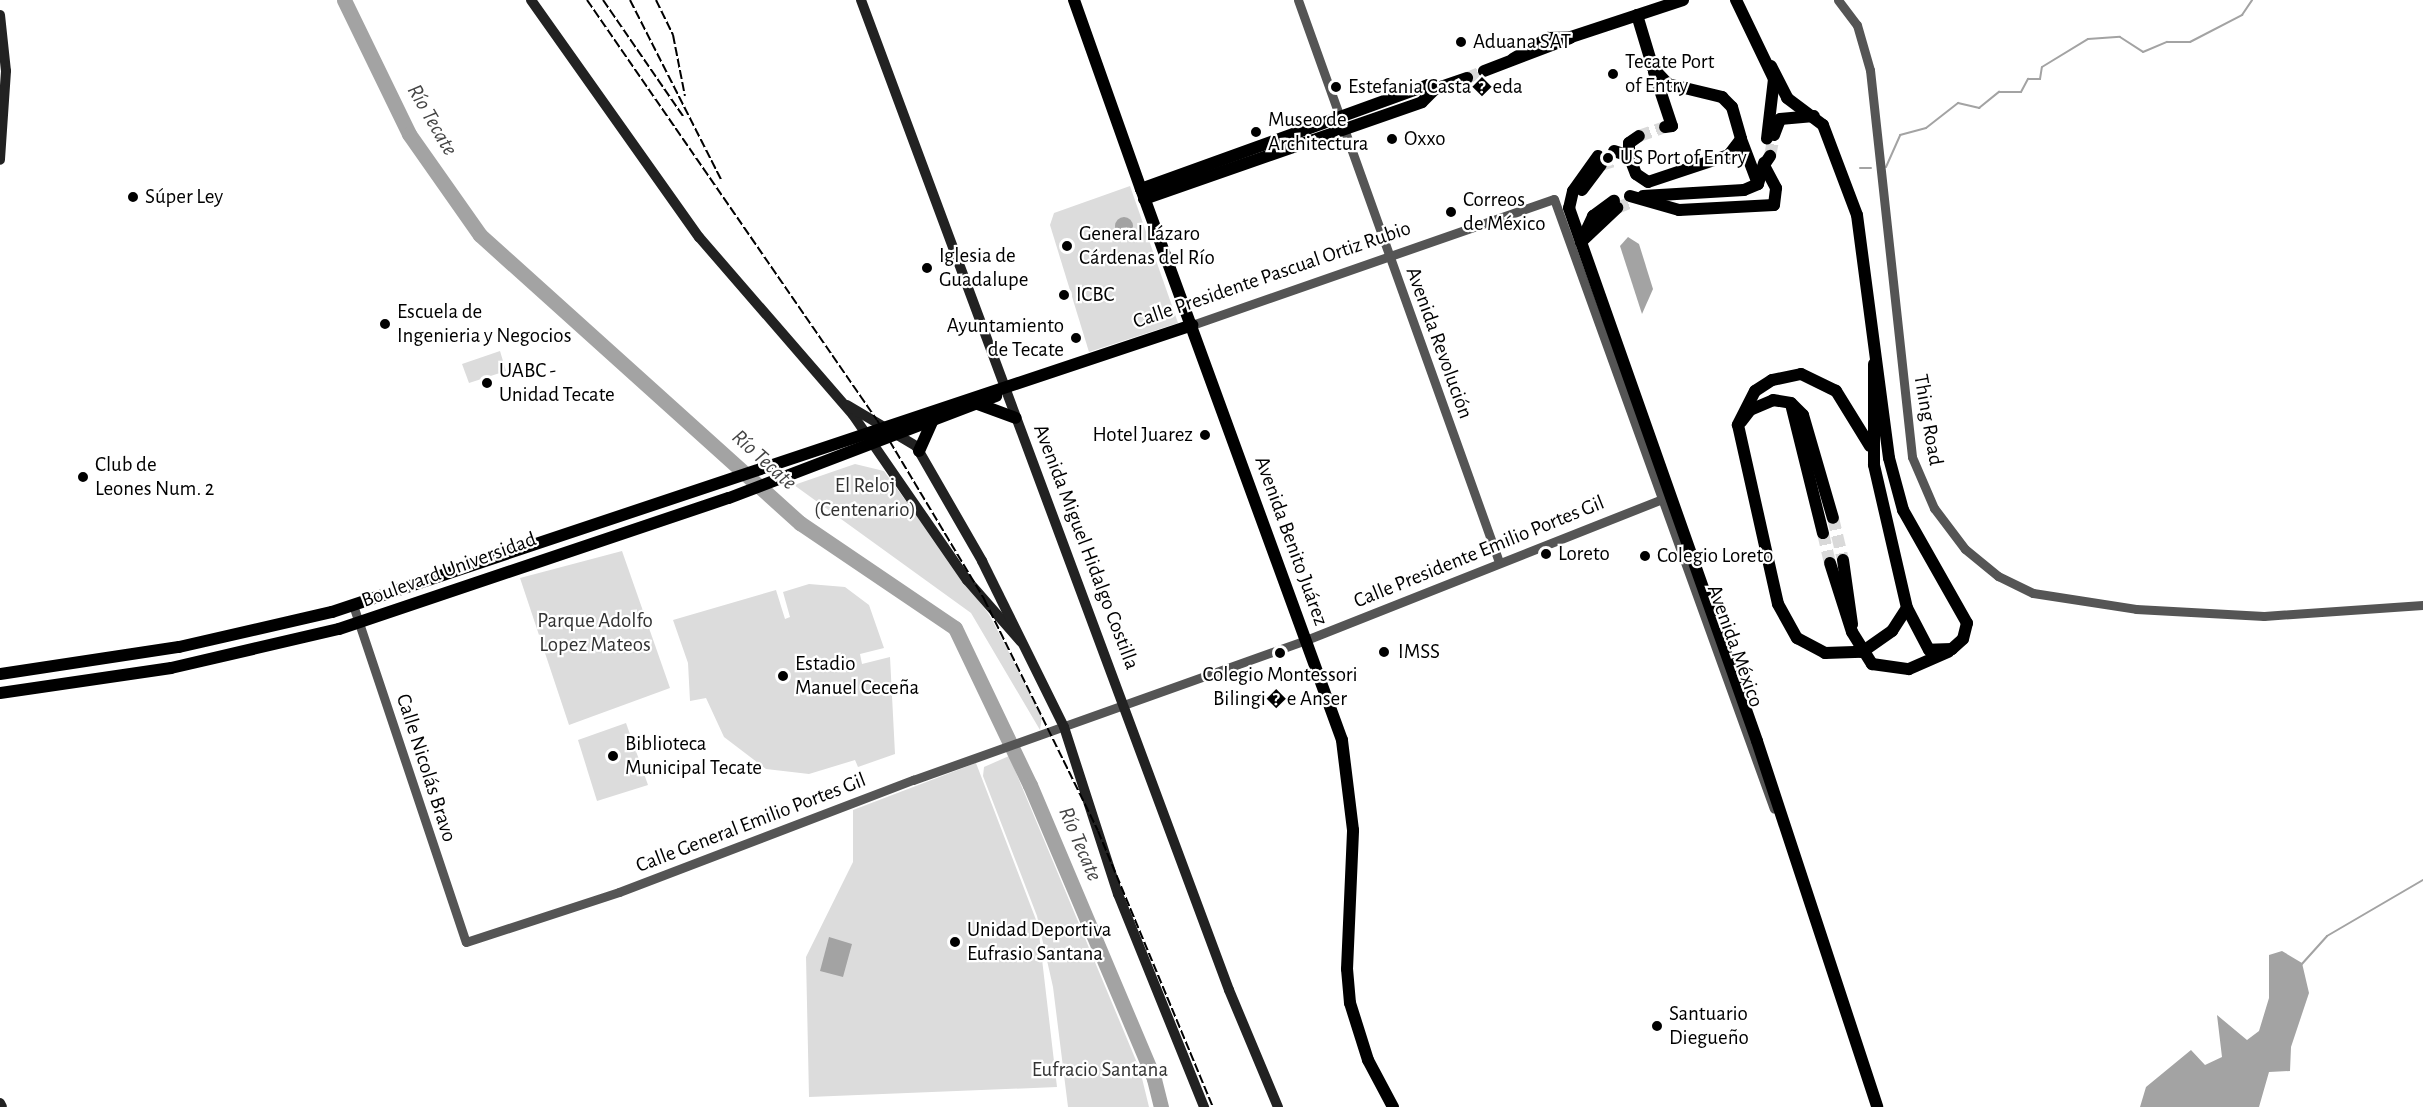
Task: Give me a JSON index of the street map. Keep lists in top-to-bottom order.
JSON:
{
  "streets": {
    "main road": [
      "Calle Presidente Pascual Ortiz Rubio",
      "Avenida Benito Juárez",
      "Avenida Miguel Hidalgo Costilla",
      "Boulevard Universidad"
    ],
    "street": [
      "Avenida Revolución",
      "Thing Road",
      "Calle Presidente Emilio Portes Gil",
      "Calle Nicolás Bravo",
      "Calle General Emilio Portes Gil"
    ]
  },
  "crossings": [
    ["Calle Presidente Pascual Ortiz Rubio", "Avenida Revolución"],
    ["Calle Presidente Pascual Ortiz Rubio", "Avenida Benito Juárez"],
    ["Calle Presidente Pascual Ortiz Rubio", "Avenida Miguel Hidalgo Costilla"],
    ["Calle Presidente Pascual Ortiz Rubio", "Calle Presidente Emilio Portes Gil"],
    ["Calle Presidente Pascual Ortiz Rubio", "Boulevard Universidad"],
    ["Avenida Revolución", "Calle Presidente Emilio Portes Gil"],
    ["Avenida Benito Juárez", "Calle Presidente Emilio Portes Gil"],
    ["Avenida Miguel Hidalgo Costilla", "Calle Presidente Emilio Portes Gil"],
    ["Calle Presidente Emilio Portes Gil", "Calle General Emilio Portes Gil"],
    ["Boulevard Universidad", "Calle Nicolás Bravo"],
    ["Calle Nicolás Bravo", "Calle General Emilio Portes Gil"]
  ],
  "water": ["Río Tecate"],
  "parks": ["El Reloj (Centenario)", "Parque Adolfo Lopez Mateos", "Eufracio Santana"],
  "places": [
    "Aduana SAT",
    "Tecate Port of Entry",
    "Estefania Casta�eda",
    "Museo de Architectura",
    "Oxxo",
    "US Port of Entry",
    "Súper Ley",
    "Correos de México",
    "General Lázaro Cárdenas del Río",
    "Iglesia de Guadalupe",
    "ICBC",
    "Escuela de Ingenieria y Negocios",
    "Ayuntamiento de Tecate",
    "UABC - Unidad Tecate",
    "Hotel Juarez",
    "Club de Leones Num. 2",
    "Loreto",
    "Colegio Loreto",
    "IMSS",
    "Colegio Montessori Bilingi�e Anser",
    "Estadio Manuel Ceceña",
    "Biblioteca Municipal Tecate",
    "Unidad Deportiva Eufrasio Santana",
    "Santuario Diegueño"
  ]
}
